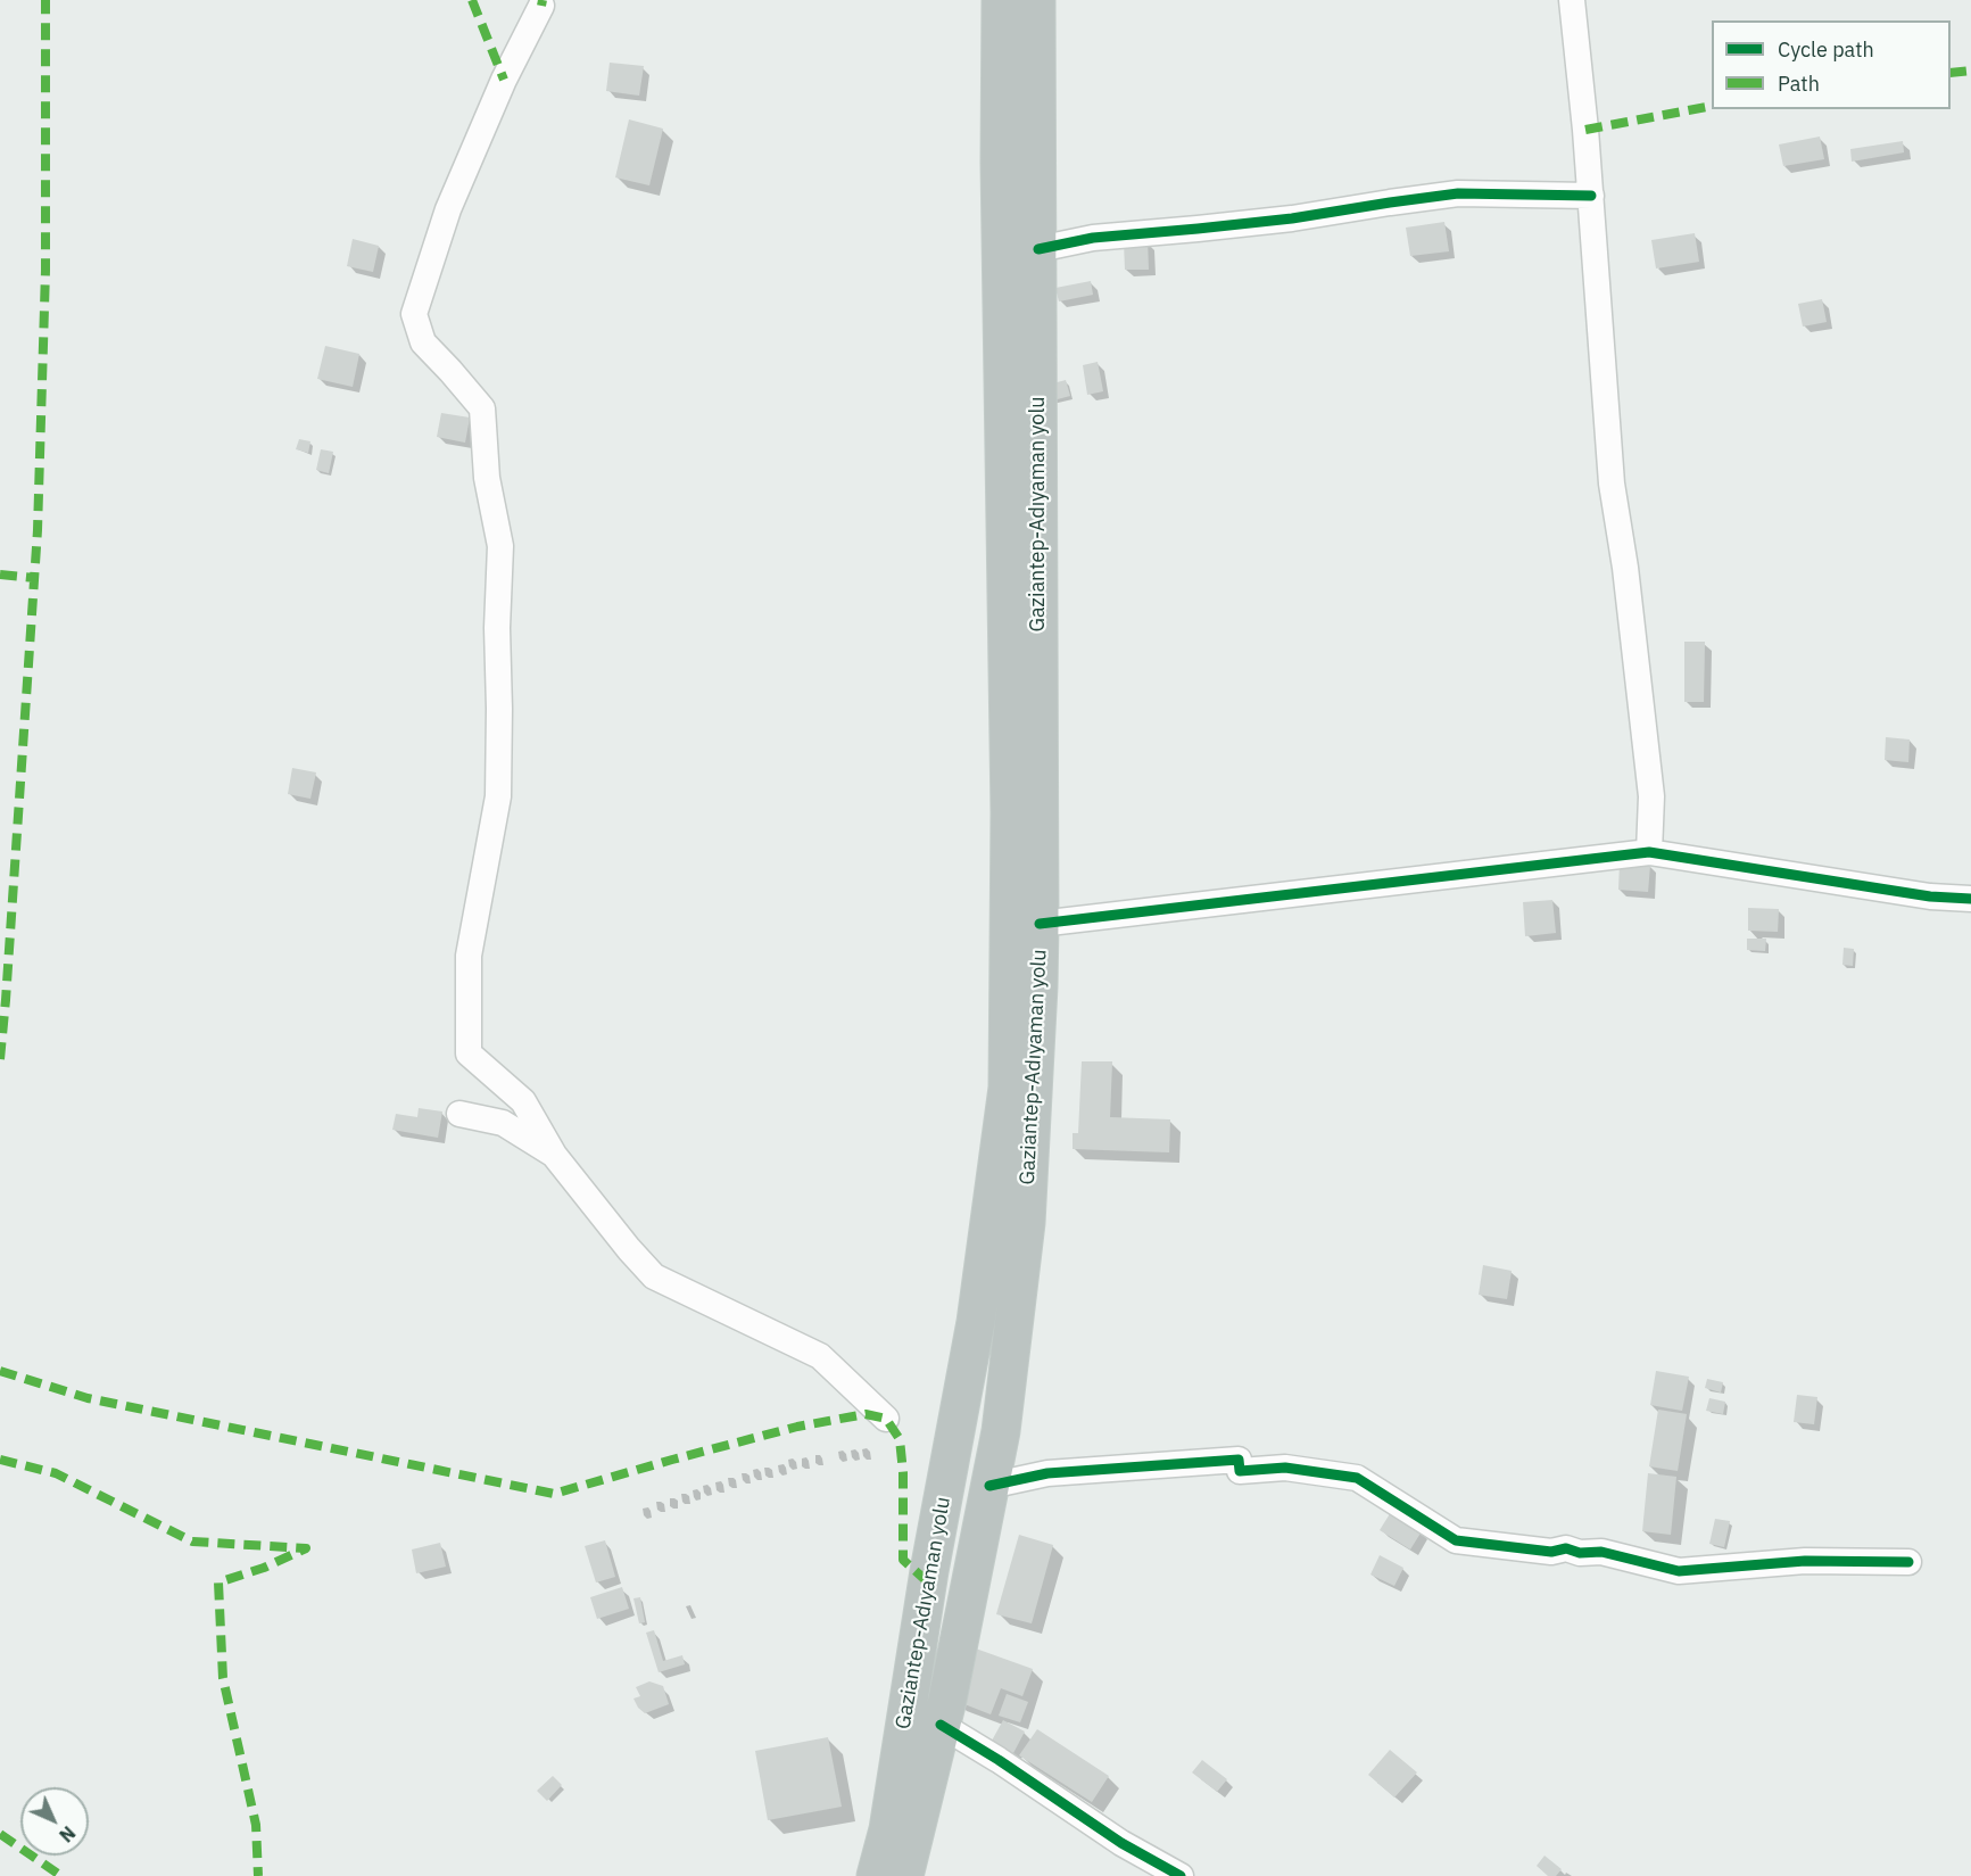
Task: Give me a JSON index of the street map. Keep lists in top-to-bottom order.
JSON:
{
  "streets": {
    "highway": ["Gaziantep-Adıyaman yolu"]
  },
  "legend": ["Cycle path", "Path"],
  "north": "bottom right"
}
